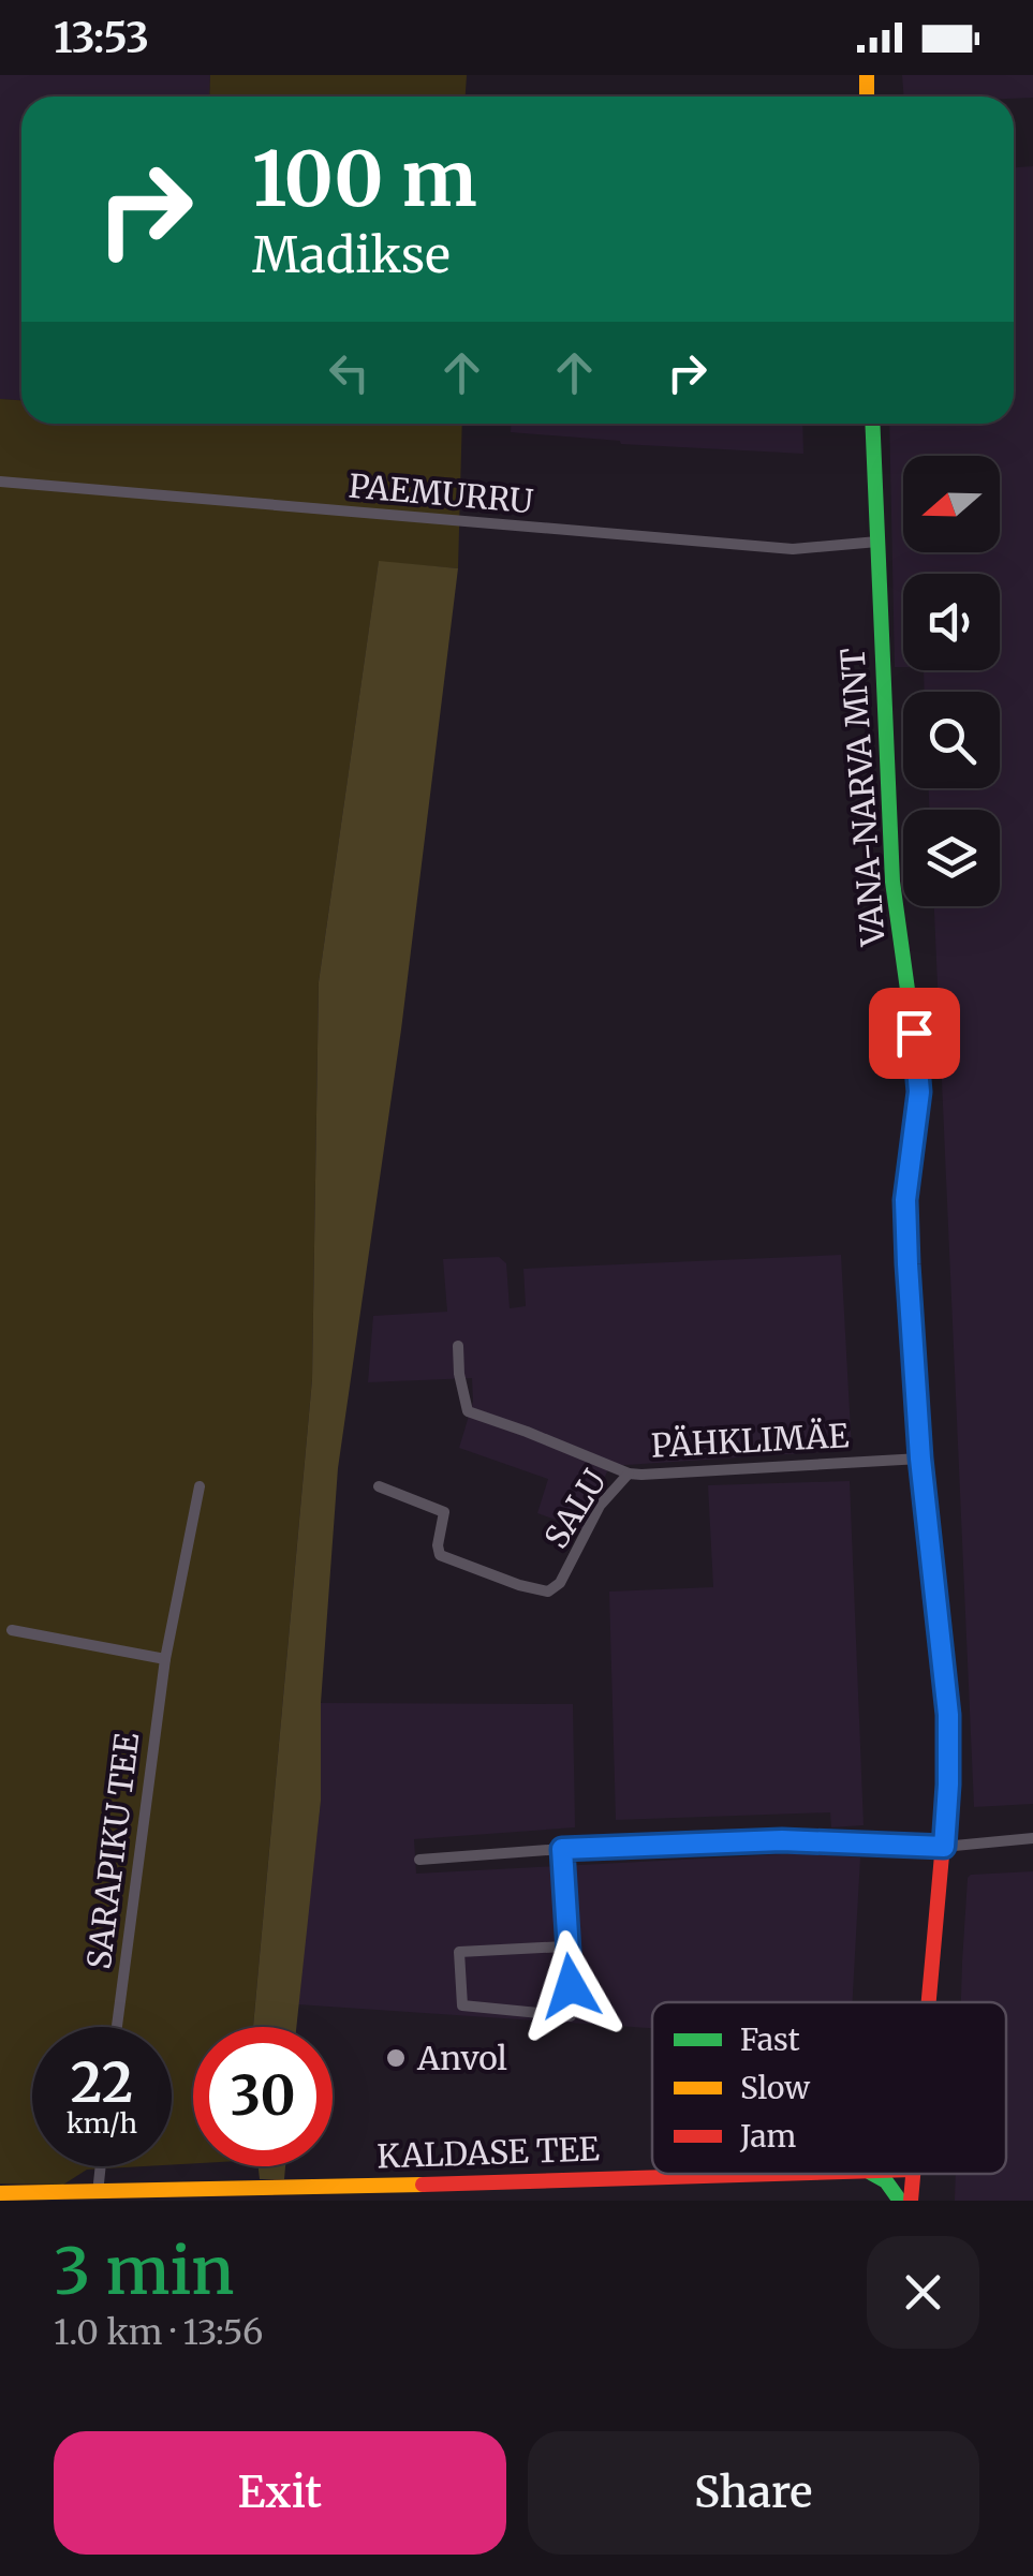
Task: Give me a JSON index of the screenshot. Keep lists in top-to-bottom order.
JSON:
{
  "streets": {
    "main road": ["VANA-NARVA MNT", "KALDASE TEE"],
    "street": [
      "PAEMURRU",
      "PÄHKLIMÄE",
      "SALU",
      "SARAPIKU TEE"
    ]
  },
  "crossings": [
    ["PAEMURRU", "VANA-NARVA MNT"],
    ["VANA-NARVA MNT", "PÄHKLIMÄE"],
    ["PÄHKLIMÄE", "SALU"]
  ],
  "places": ["Anvol"],
  "legend": ["Fast", "Slow", "Jam"],
  "north": "left",
  "page": {
    "status": "13:53",
    "turn": ["100 m", "Madikse"],
    "speed": "22 km/h",
    "limit": "30",
    "heading": ["3 min", "1.0 km · 13:56"],
    "buttons": ["Exit", "Share"]
  }
}
